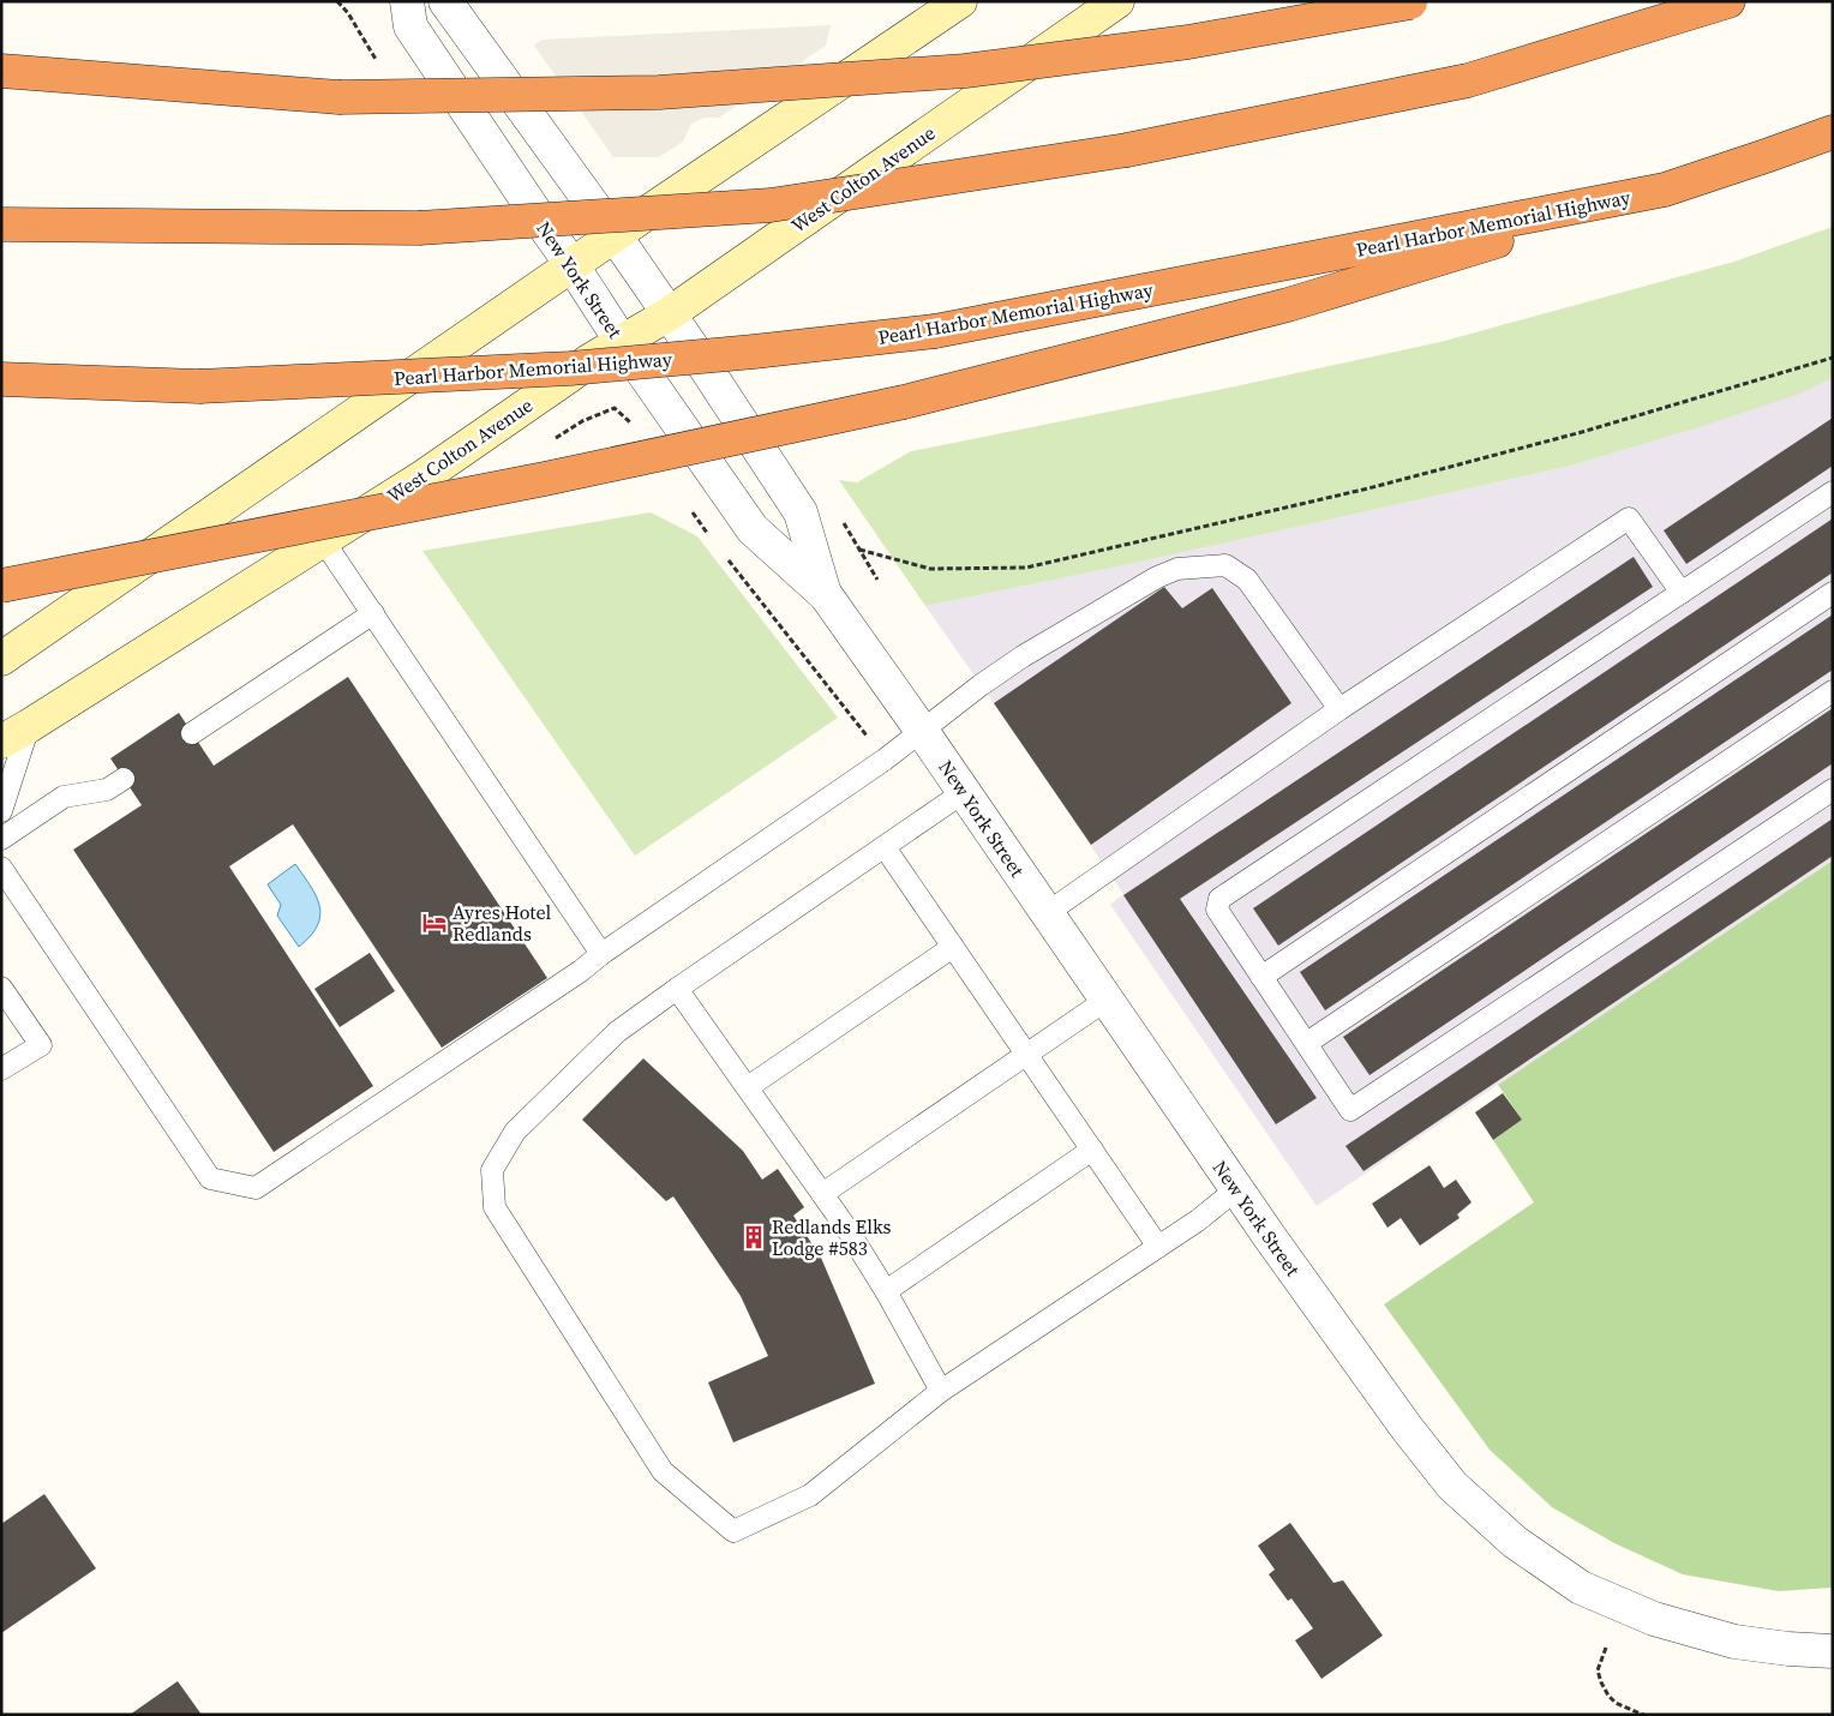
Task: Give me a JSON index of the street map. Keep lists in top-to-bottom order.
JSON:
{
  "streets": {
    "highway": ["Pearl Harbor Memorial Highway"],
    "main road": ["West Colton Avenue"],
    "street": ["New York Street"]
  },
  "crossings": [
    ["West Colton Avenue", "New York Street"]
  ],
  "places": {
    "hotel": ["Ayres Hotel Redlands"],
    "building": ["Redlands Elks Lodge #583"]
  }
}
